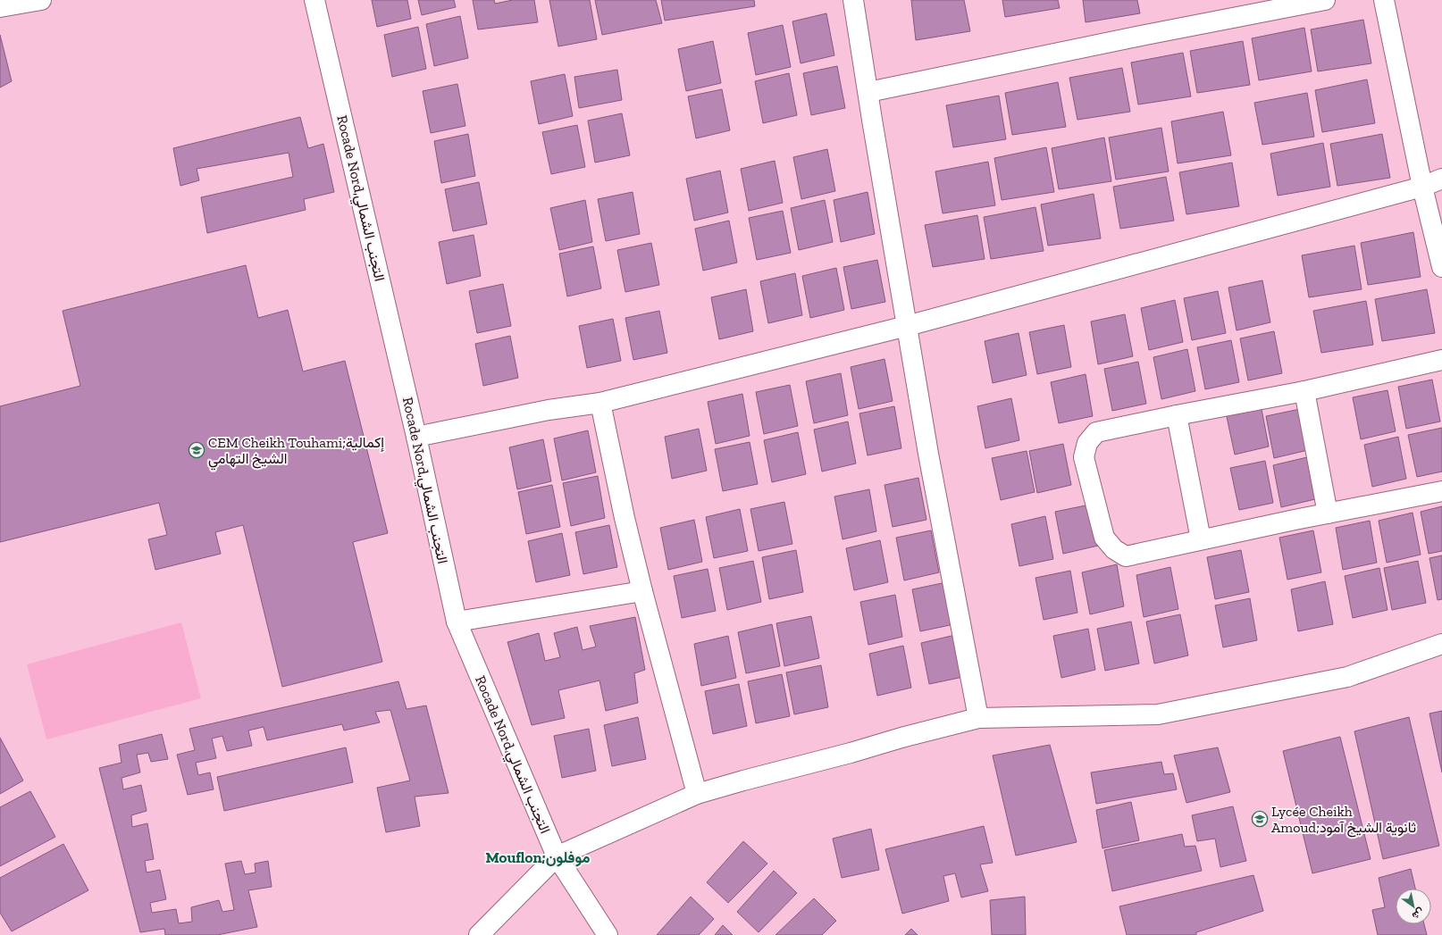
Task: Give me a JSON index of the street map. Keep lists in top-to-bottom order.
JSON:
{
  "streets": {
    "street": ["Rocade Nord,التجنب الشمالي"]
  },
  "districts": ["Mouflon;موفلون"],
  "places": {
    "school or university": ["CEM Cheikh Touhami;إكمالية الشيخ التهامي", "Lycée Cheikh Amoud;ثانوية الشيخ آمود"]
  },
  "north": "bottom right"
}
